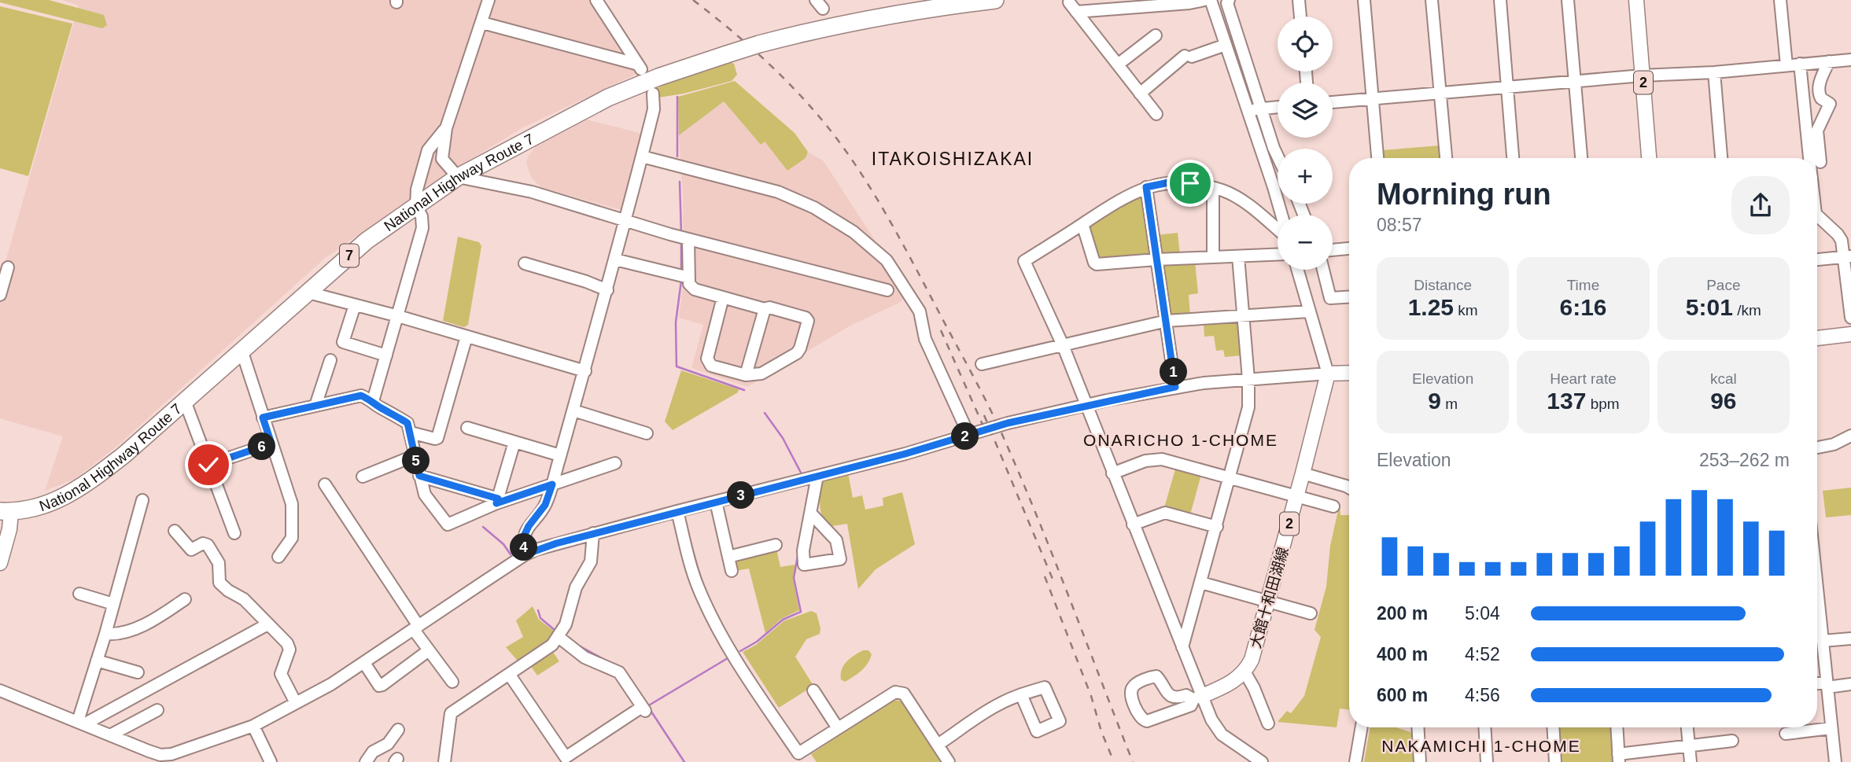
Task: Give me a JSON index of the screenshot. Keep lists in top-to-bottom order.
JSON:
{
  "streets": {
    "highway": ["National Highway Route 7", "7"],
    "main road": ["2", "大館十和田湖線"]
  },
  "districts": ["ITAKOISHIZAKAI", "ONARICHO 1-CHOME", "NAKAMICHI 1-CHOME"],
  "page": {
    "map_buttons": ["+", "−"],
    "heading": ["Morning run", "08:57"],
    "stats": [
      ["Distance", "1.25 km"],
      ["Time", "6:16"],
      ["Pace", "5:01 /km"],
      ["Elevation", "9 m"],
      ["Heart rate", "137 bpm"],
      ["kcal", "96"]
    ],
    "pins": [
      "1",
      "2",
      "6",
      "5",
      "3",
      "4"
    ],
    "chart": ["Elevation", "253–262 m"],
    "list": [
      {
        "name": "200 m",
        "note": "5:04"
      },
      {
        "name": "400 m",
        "note": "4:52"
      },
      {
        "name": "600 m",
        "note": "4:56"
      }
    ]
  }
}
